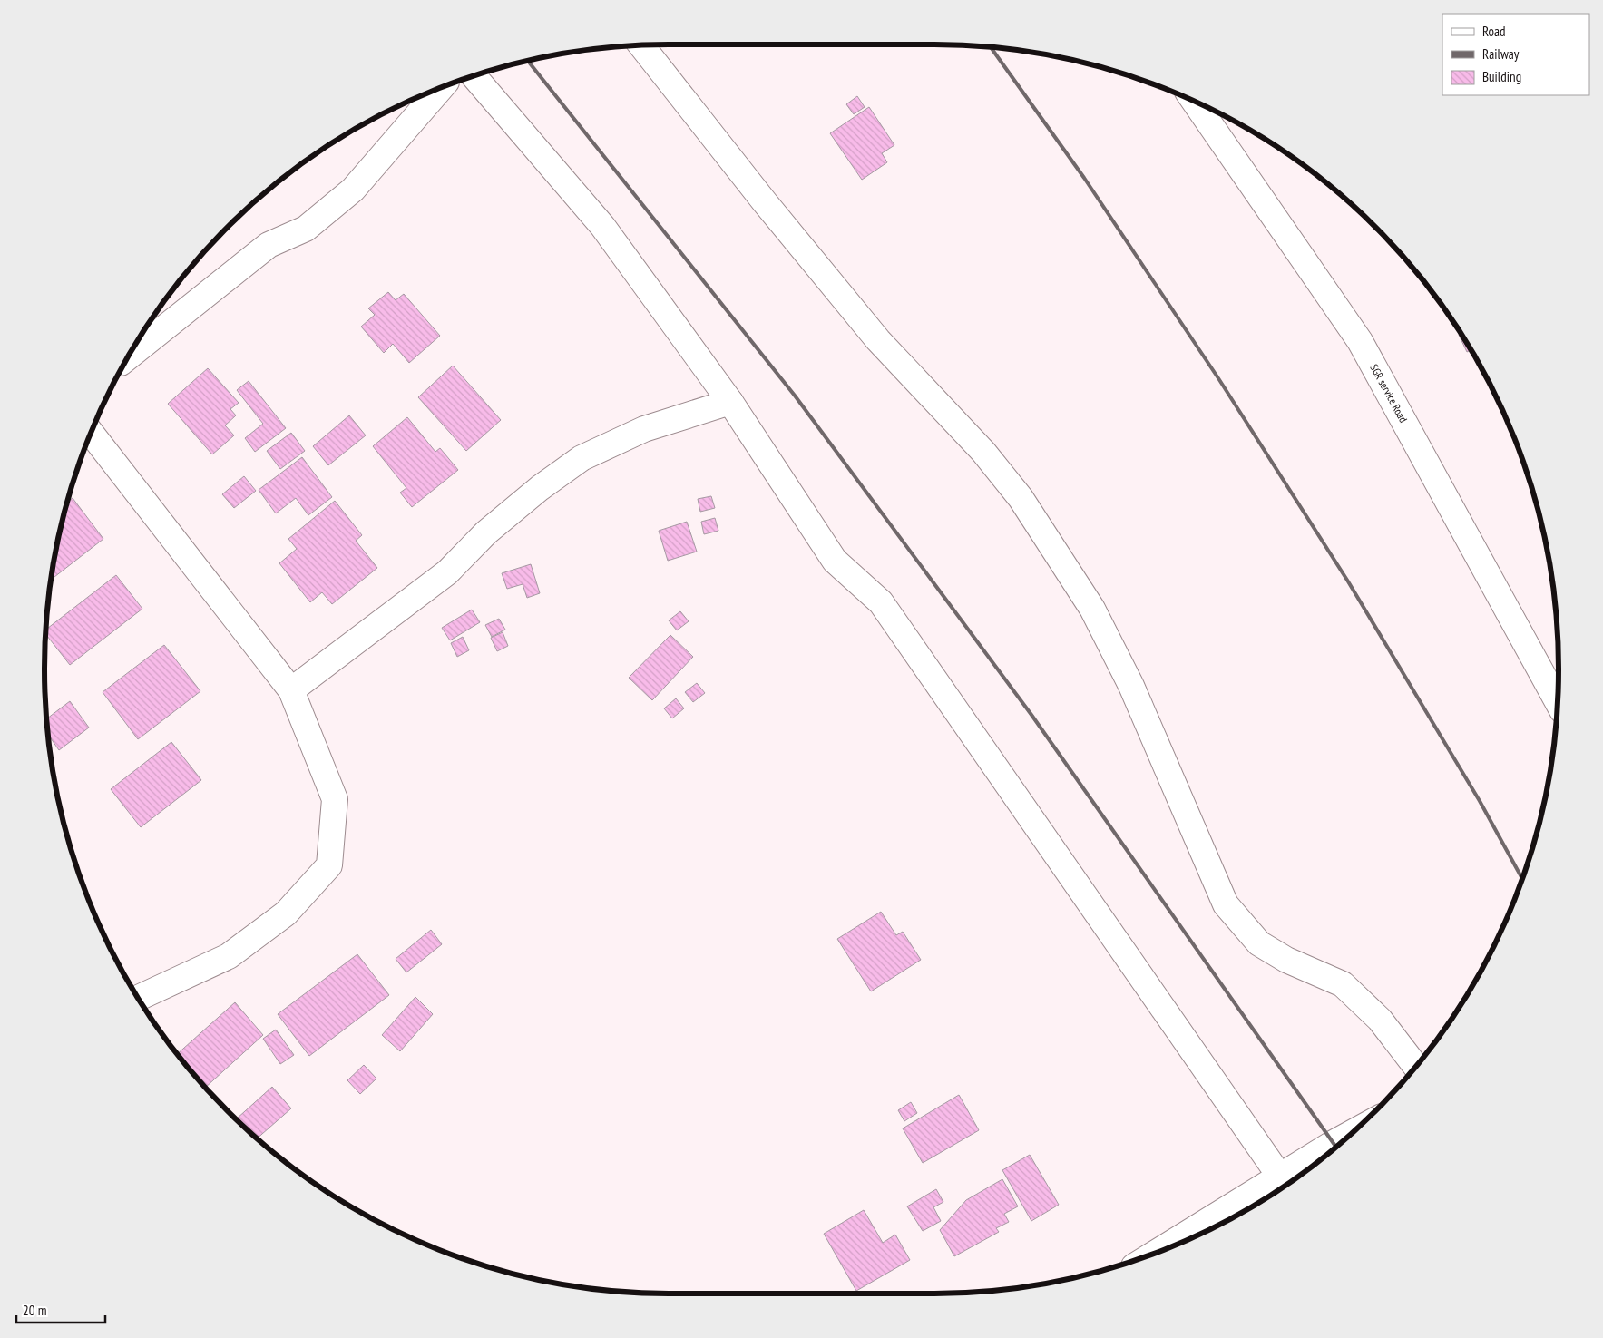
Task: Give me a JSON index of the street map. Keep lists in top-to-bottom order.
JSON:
{
  "streets": {
    "street": ["SGR service Road"]
  },
  "legend": ["Road", "Railway", "Building"],
  "scale_bar": "20 m"
}
